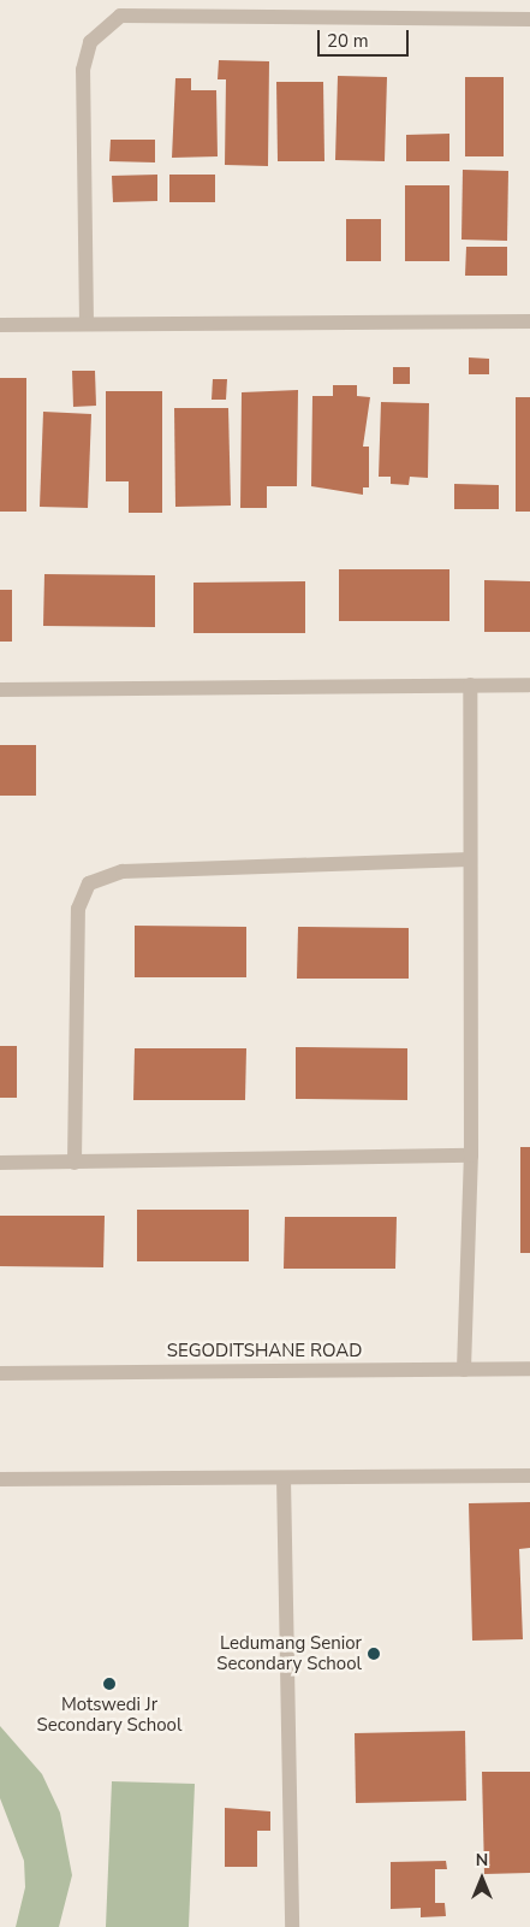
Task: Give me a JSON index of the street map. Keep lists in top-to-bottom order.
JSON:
{
  "streets": {
    "street": ["SEGODITSHANE ROAD"]
  },
  "places": ["Ledumang Senior Secondary School", "Motswedi Jr Secondary School"],
  "scale_bar": "20 m",
  "north": "top"
}
